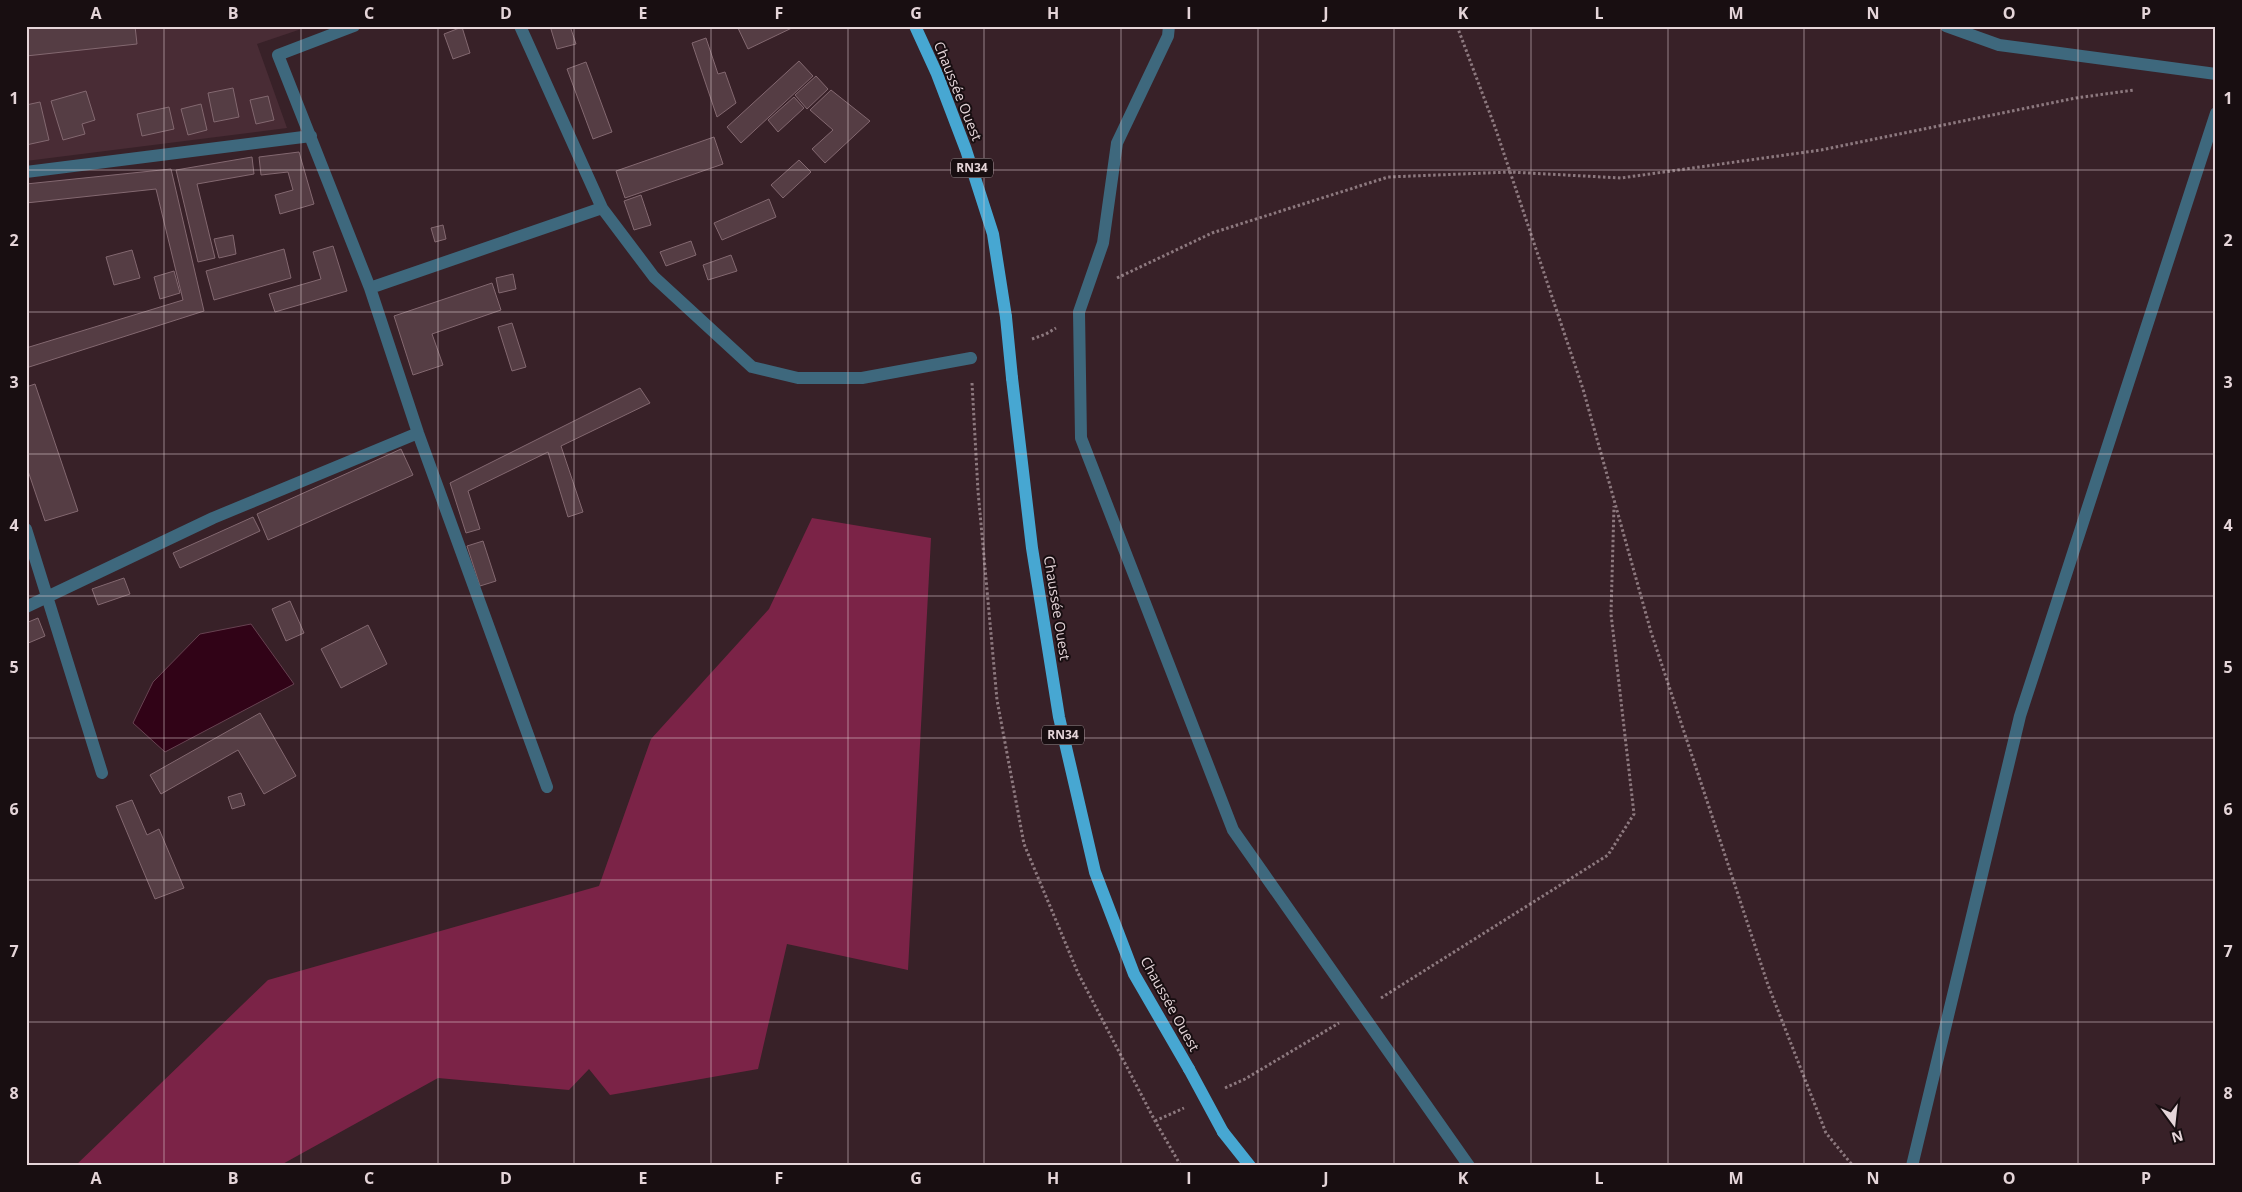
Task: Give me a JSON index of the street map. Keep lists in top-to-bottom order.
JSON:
{
  "streets": {
    "main road": ["Chaussée Ouest", "RN34"]
  },
  "north": "bottom",
  "grid": {
    "columns": [
      "A",
      "B",
      "C",
      "D",
      "E",
      "F",
      "G",
      "H",
      "I",
      "J",
      "K",
      "L",
      "M",
      "N",
      "O",
      "P"
    ],
    "rows": [
      "1",
      "2",
      "3",
      "4",
      "5",
      "6",
      "7",
      "8"
    ]
  }
}
